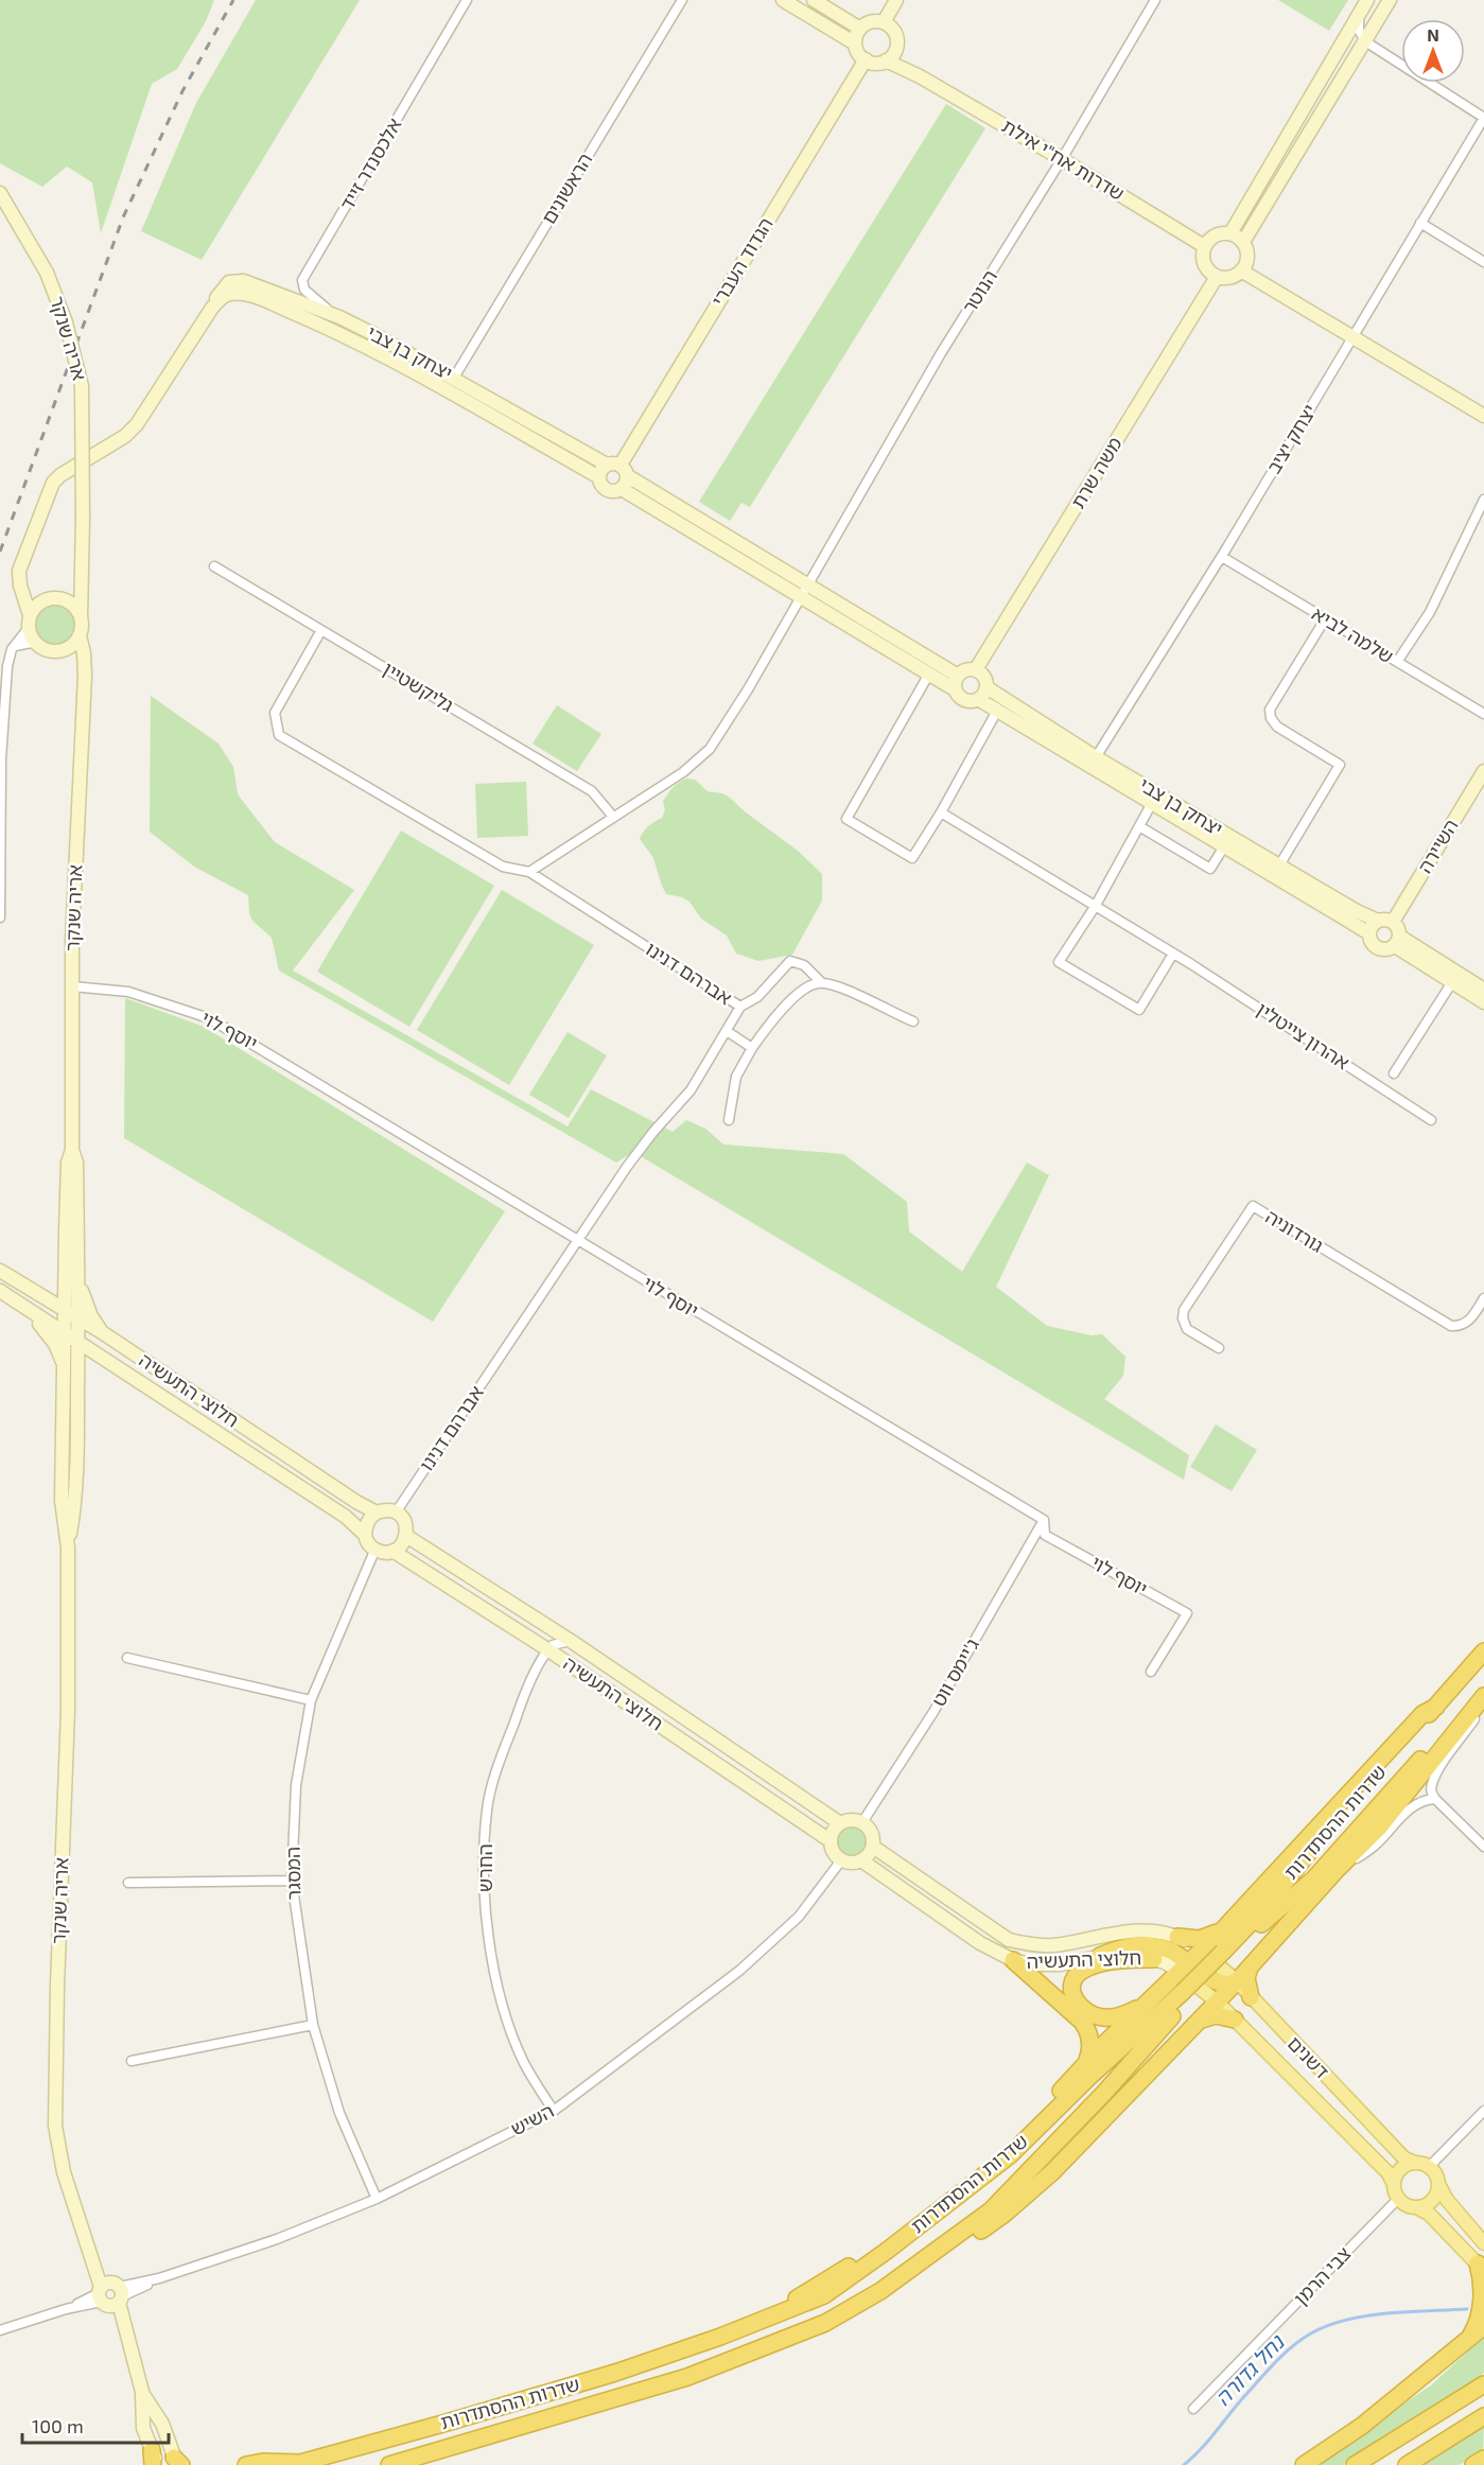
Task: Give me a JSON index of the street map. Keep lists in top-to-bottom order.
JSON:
{
  "streets": {
    "highway": ["שדרות ההסתדרות"],
    "main road": ["דשנים"],
    "street": [
      "שדרות אח\"י אילת",
      "אלכסנדר זייד",
      "הראשונים",
      "הגדוד העברי",
      "הנוטר",
      "אריה שנקר",
      "יצחק בן צבי",
      "יצחק יציב",
      "משה שרת",
      "שלמה לביא",
      "גליקשטיין",
      "השיירה",
      "אברהם דנינו",
      "יוסף לוי",
      "אהרון צייטלין",
      "גורדוניה",
      "חלוצי התעשיה",
      "ג'יימס ווט",
      "החרש",
      "המסגר",
      "השיש",
      "צבי הרמן"
    ]
  },
  "crossings": [
    ["שדרות אח\"י אילת", "הגדוד העברי"],
    ["שדרות אח\"י אילת", "הנוטר"],
    ["שדרות אח\"י אילת", "משה שרת"],
    ["אלכסנדר זייד", "יצחק בן צבי"],
    ["הראשונים", "יצחק בן צבי"],
    ["הגדוד העברי", "יצחק בן צבי"],
    ["אריה שנקר", "יצחק בן צבי"],
    ["אריה שנקר", "יוסף לוי"],
    ["אריה שנקר", "חלוצי התעשיה"],
    ["אריה שנקר", "השיש"],
    ["יצחק בן צבי", "יצחק יציב"],
    ["יצחק בן צבי", "משה שרת"],
    ["יצחק בן צבי", "השיירה"],
    ["יצחק יציב", "שלמה לביא"],
    ["גליקשטיין", "אברהם דנינו"],
    ["אברהם דנינו", "יוסף לוי"],
    ["אברהם דנינו", "חלוצי התעשיה"],
    ["אברהם דנינו", "המסגר"],
    ["יוסף לוי", "ג'יימס ווט"],
    ["חלוצי התעשיה", "ג'יימס ווט"],
    ["חלוצי התעשיה", "החרש"],
    ["חלוצי התעשיה", "המסגר"],
    ["חלוצי התעשיה", "דשנים"],
    ["חלוצי התעשיה", "השיש"],
    ["ג'יימס ווט", "השיש"],
    ["החרש", "השיש"],
    ["המסגר", "השיש"],
    ["דשנים", "צבי הרמן"]
  ],
  "water": ["נחל גדורה"],
  "scale_bar": "100 m",
  "north": "top"
}
